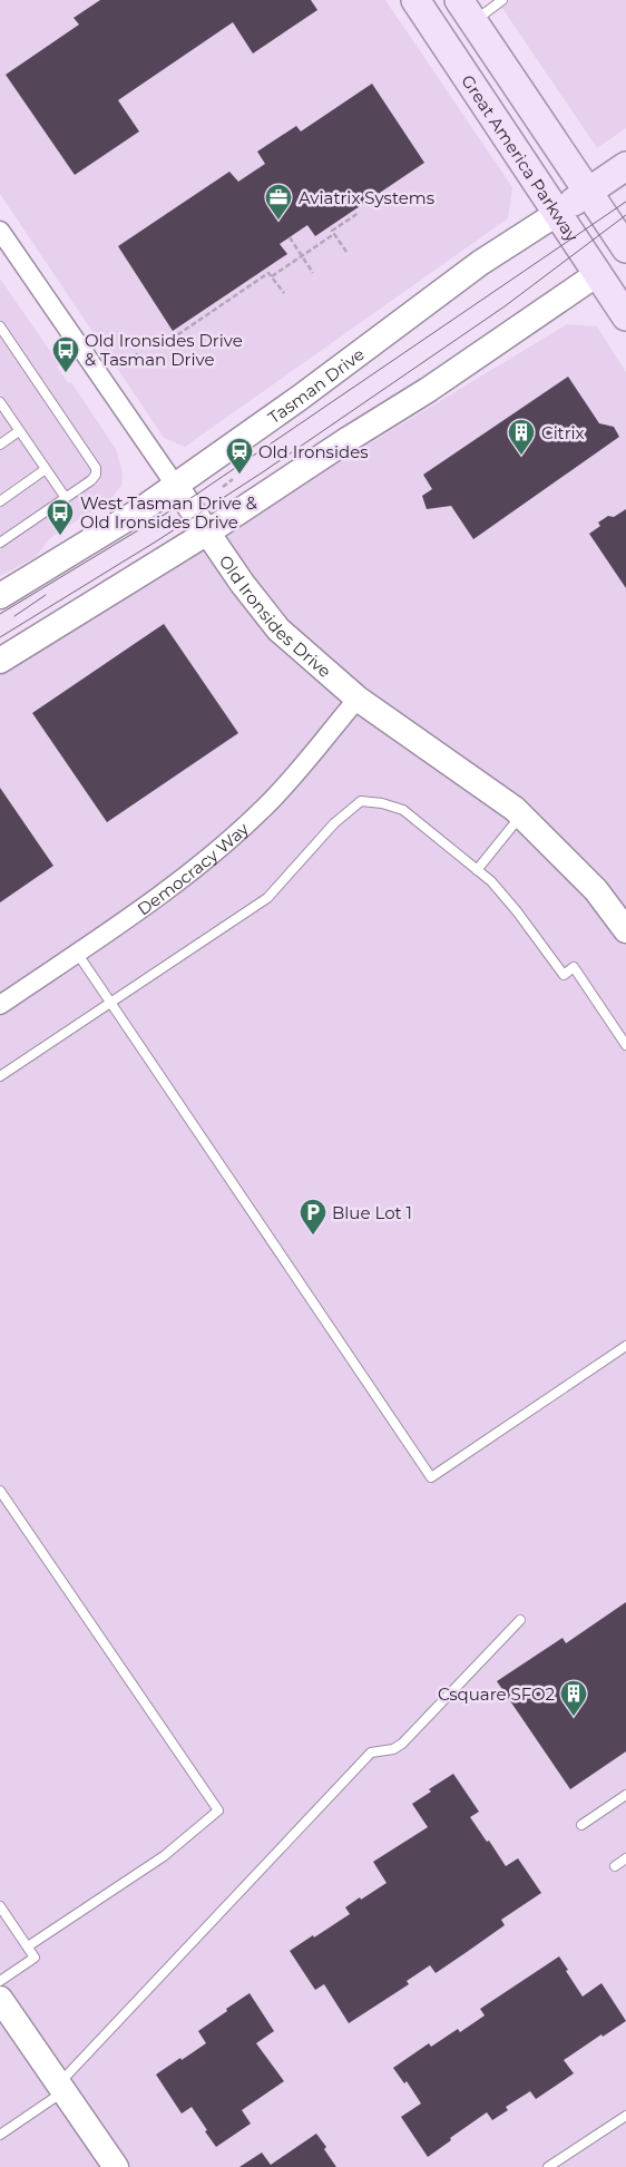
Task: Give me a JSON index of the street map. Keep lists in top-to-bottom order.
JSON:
{
  "streets": {
    "main road": ["Great America Parkway", "Tasman Drive", "Old Ironsides Drive"],
    "street": ["Democracy Way"]
  },
  "crossings": [
    ["Great America Parkway", "Tasman Drive"],
    ["Tasman Drive", "Old Ironsides Drive"],
    ["Old Ironsides Drive", "Democracy Way"]
  ],
  "places": {
    "office": ["Aviatrix Systems"],
    "bus stop": ["Old Ironsides Drive & Tasman Drive", "West Tasman Drive & Old Ironsides Drive"],
    "building": ["Citrix", "Csquare SFO2"],
    "station": ["Old Ironsides"],
    "parking": ["Blue Lot 1"]
  }
}
